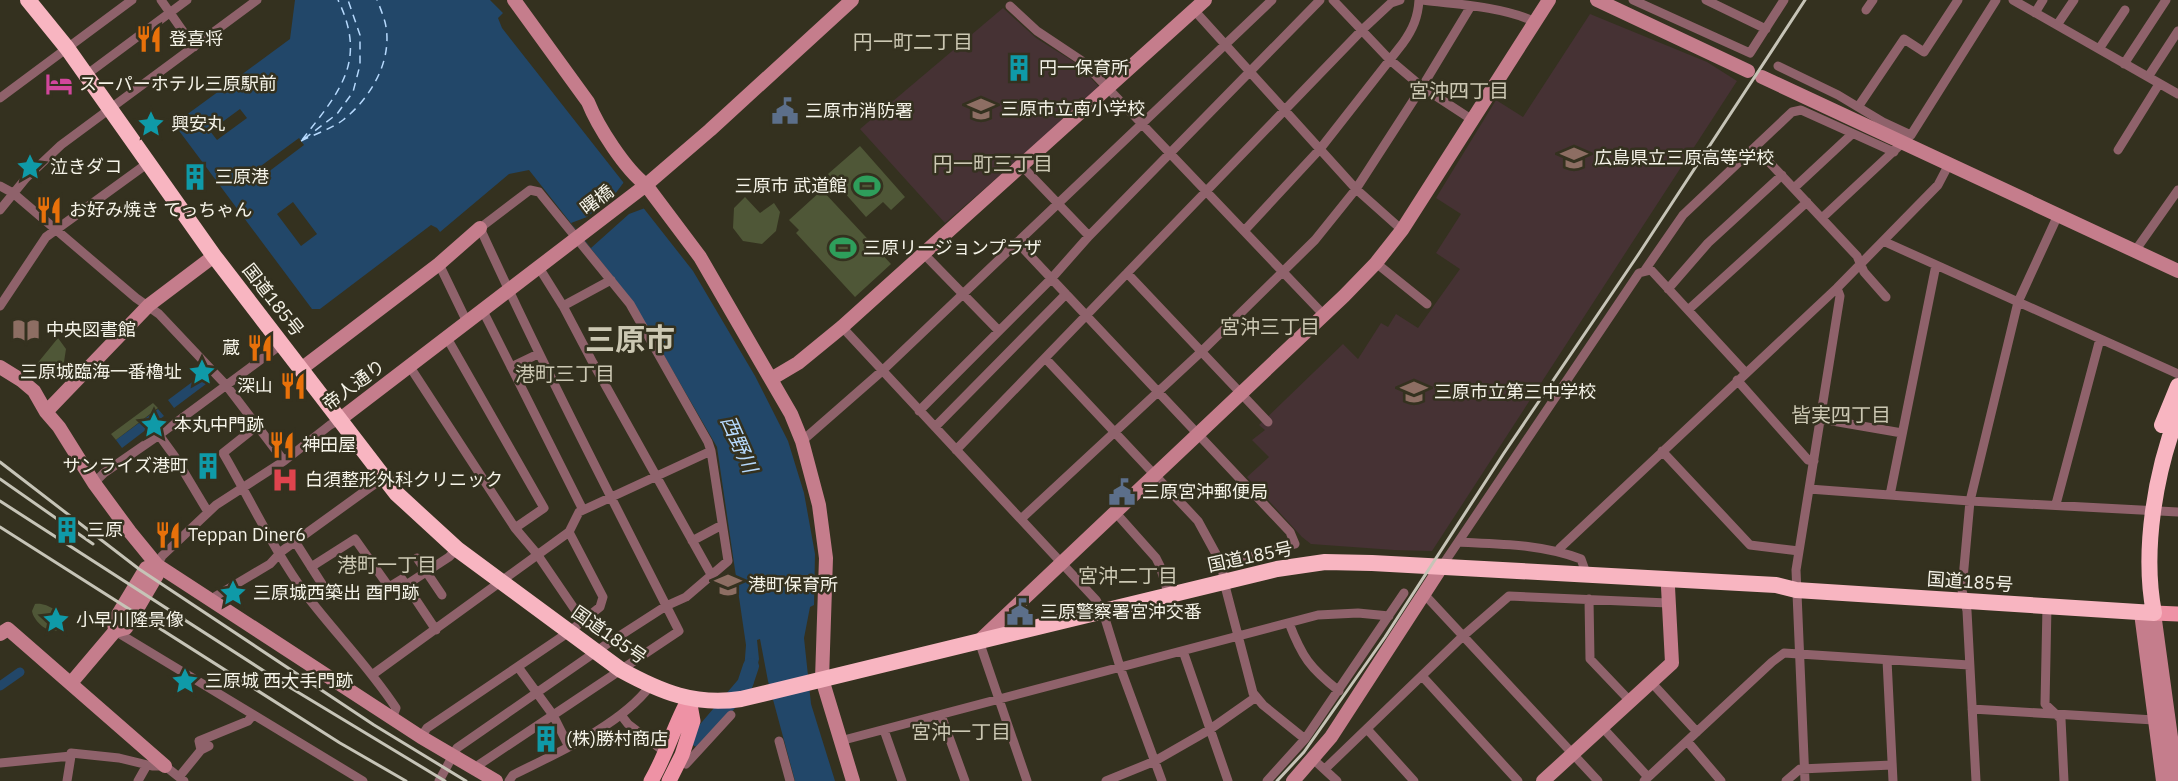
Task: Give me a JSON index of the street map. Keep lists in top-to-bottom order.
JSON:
{
  "streets": {
    "highway": ["国道185号"],
    "street": ["曙橋", "帝人通り"]
  },
  "crossings": [
    ["曙橋", "帝人通り"],
    ["国道185号", "帝人通り"]
  ],
  "districts": [
    "円一町二丁目",
    "宮沖四丁目",
    "円一町三丁目",
    "宮沖三丁目",
    "三原市",
    "港町三丁目",
    "皆実四丁目",
    "港町一丁目",
    "宮沖二丁目",
    "宮沖一丁目"
  ],
  "water": ["西野川"],
  "places": {
    "restaurant": [
      "登喜将",
      "お好み焼き てっちゃん",
      "蔵",
      "深山",
      "神田屋",
      "Teppan Diner6"
    ],
    "building": [
      "円一保育所",
      "三原港",
      "サンライズ港町",
      "三原",
      "(株)勝村商店"
    ],
    "hotel": ["スーパーホテル三原駅前"],
    "school or university": [
      "三原市立南小学校",
      "広島県立三原高等学校",
      "三原市立第三中学校",
      "港町保育所"
    ],
    "public building": ["三原市消防署", "三原宮沖郵便局", "三原警察署宮沖交番"],
    "place": [
      "興安丸",
      "泣きダコ",
      "三原城臨海一番櫓址",
      "本丸中門跡",
      "三原城西築出 酉門跡",
      "小早川隆景像",
      "三原城 西大手門跡"
    ],
    "sports": ["三原市 武道館", "三原リージョンプラザ"],
    "library": ["中央図書館"],
    "hospital": ["白須整形外科クリニック"]
  }
}
